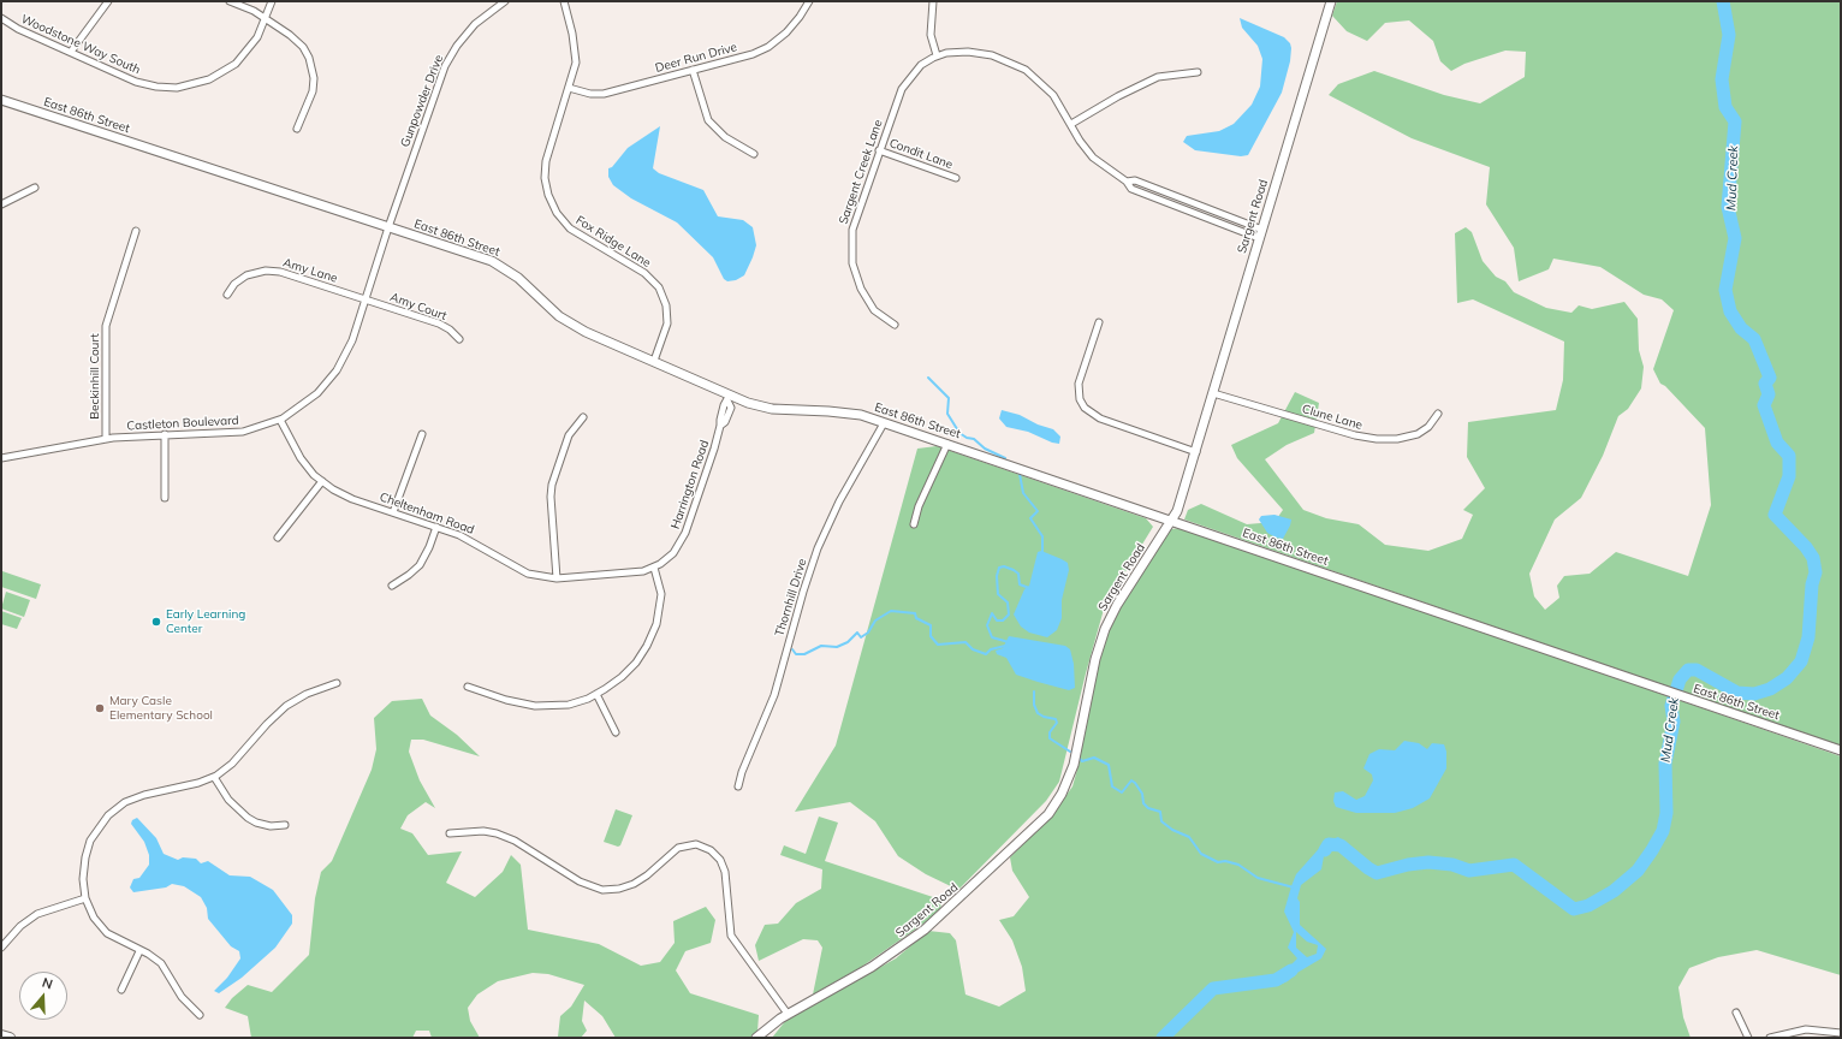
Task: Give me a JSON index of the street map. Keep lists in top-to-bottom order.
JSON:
{
  "streets": {
    "street": [
      "Woodstone Way South",
      "Deer Run Drive",
      "Gunpowder Drive",
      "East 86th Street",
      "Condit Lane",
      "Sargent Creek Lane",
      "Sargent Road",
      "Fox Ridge Lane",
      "Amy Lane",
      "Amy Court",
      "Beckinhill Court",
      "Clune Lane",
      "Castleton Boulevard",
      "Harrington Road",
      "Cheltenham Road",
      "Thornhill Drive"
    ]
  },
  "crossings": [
    ["Deer Run Drive", "Fox Ridge Lane"],
    ["Gunpowder Drive", "East 86th Street"],
    ["Gunpowder Drive", "Castleton Boulevard"],
    ["East 86th Street", "Sargent Road"],
    ["East 86th Street", "Fox Ridge Lane"],
    ["East 86th Street", "Castleton Boulevard"],
    ["East 86th Street", "Harrington Road"],
    ["East 86th Street", "Thornhill Drive"],
    ["Condit Lane", "Sargent Creek Lane"],
    ["Sargent Road", "Clune Lane"],
    ["Amy Lane", "Amy Court"],
    ["Amy Lane", "Castleton Boulevard"],
    ["Amy Court", "Castleton Boulevard"],
    ["Beckinhill Court", "Castleton Boulevard"],
    ["Castleton Boulevard", "Cheltenham Road"],
    ["Harrington Road", "Cheltenham Road"]
  ],
  "water": ["Mud Creek"],
  "places": ["Early Learning Center", "Mary Casle Elementary School"],
  "north": "top"
}
